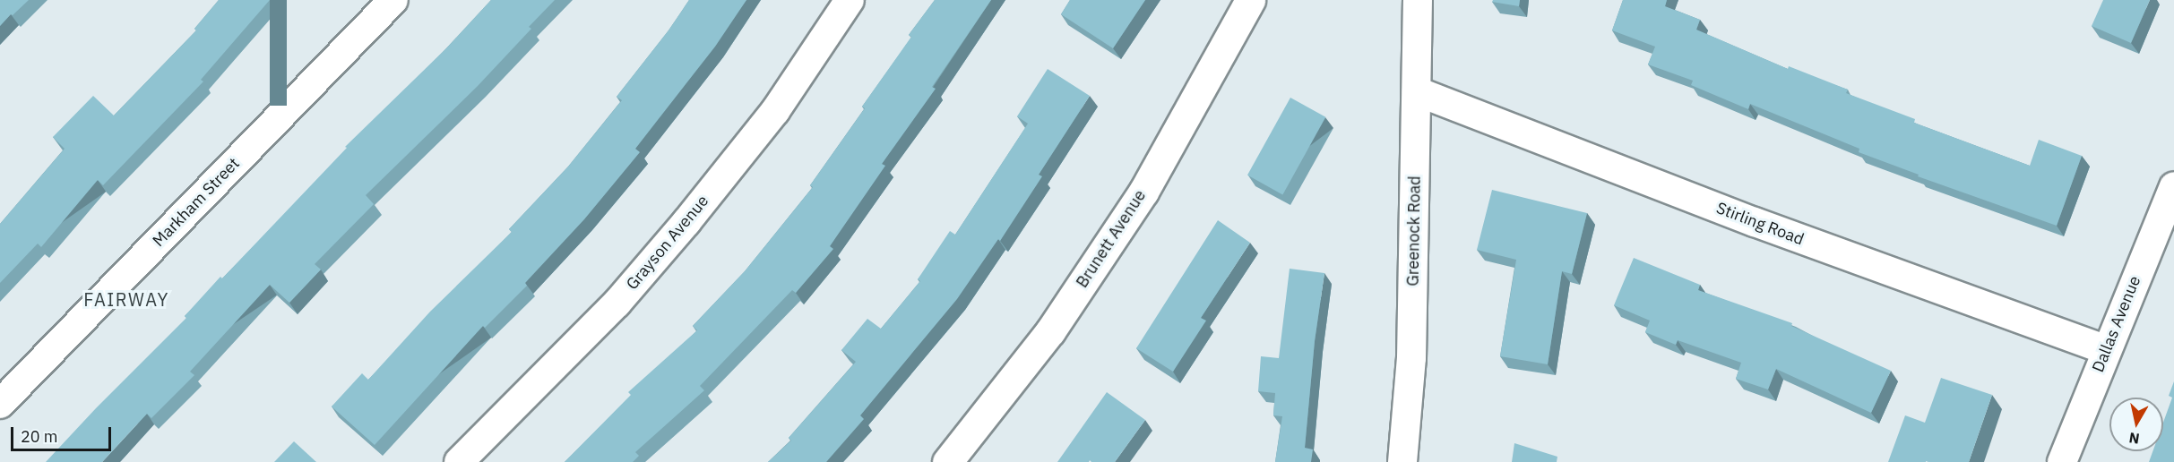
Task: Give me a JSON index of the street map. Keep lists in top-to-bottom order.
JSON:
{
  "streets": {
    "street": [
      "Markham Street",
      "Stirling Road",
      "Greenock Road",
      "Brunett Avenue",
      "Grayson Avenue",
      "Dallas Avenue"
    ]
  },
  "crossings": [
    ["Stirling Road", "Greenock Road"],
    ["Stirling Road", "Dallas Avenue"]
  ],
  "districts": ["FAIRWAY"],
  "scale_bar": "20 m",
  "north": "bottom"
}
